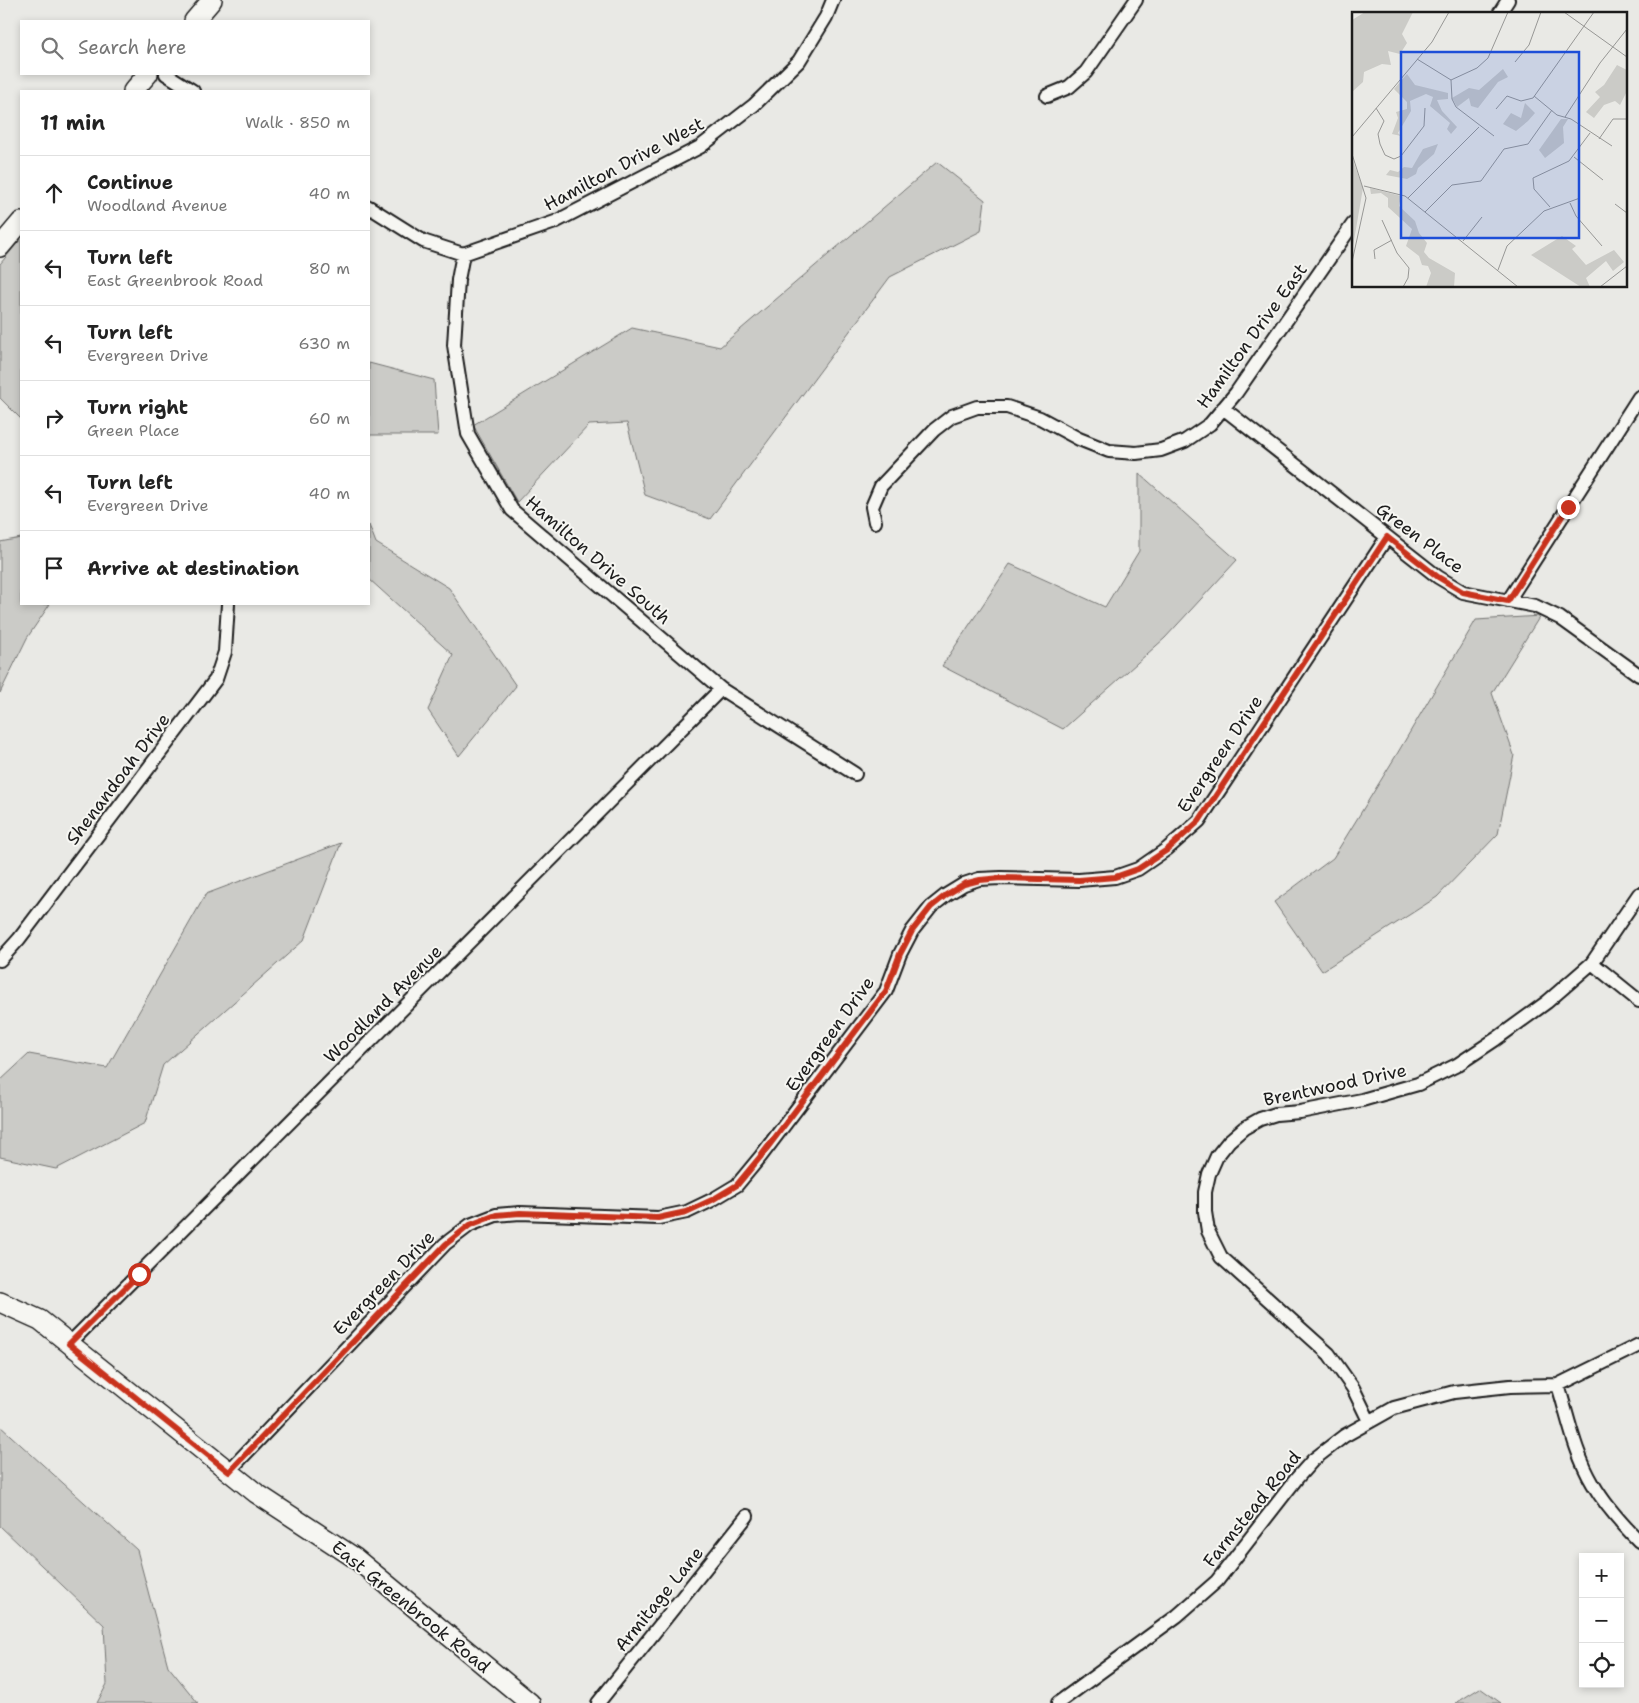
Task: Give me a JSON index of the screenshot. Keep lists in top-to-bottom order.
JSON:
{
  "streets": {
    "street": [
      "Hamilton Drive West",
      "Hamilton Drive East",
      "Green Place",
      "Hamilton Drive South",
      "Evergreen Drive",
      "Shenandoah Drive",
      "Woodland Avenue",
      "Brentwood Drive",
      "Farmstead Road",
      "Armitage Lane",
      "East Greenbrook Road"
    ]
  },
  "crossings": [
    ["Hamilton Drive West", "Hamilton Drive South"],
    ["Hamilton Drive East", "Green Place"],
    ["Green Place", "Evergreen Drive"],
    ["Hamilton Drive South", "Woodland Avenue"],
    ["Evergreen Drive", "East Greenbrook Road"],
    ["Woodland Avenue", "East Greenbrook Road"],
    ["Brentwood Drive", "Farmstead Road"]
  ],
  "page": {
    "search": "Search here",
    "heading": ["11 min", "Walk · 850 m"],
    "list": [
      ["Continue", "Woodland Avenue", "40 m"],
      ["Turn left", "East Greenbrook Road", "80 m"],
      ["Turn left", "Evergreen Drive", "630 m"],
      ["Turn right", "Green Place", "60 m"],
      ["Turn left", "Evergreen Drive", "40 m"],
      "Arrive at destination"
    ],
    "map_buttons": ["+", "−"]
  }
}
